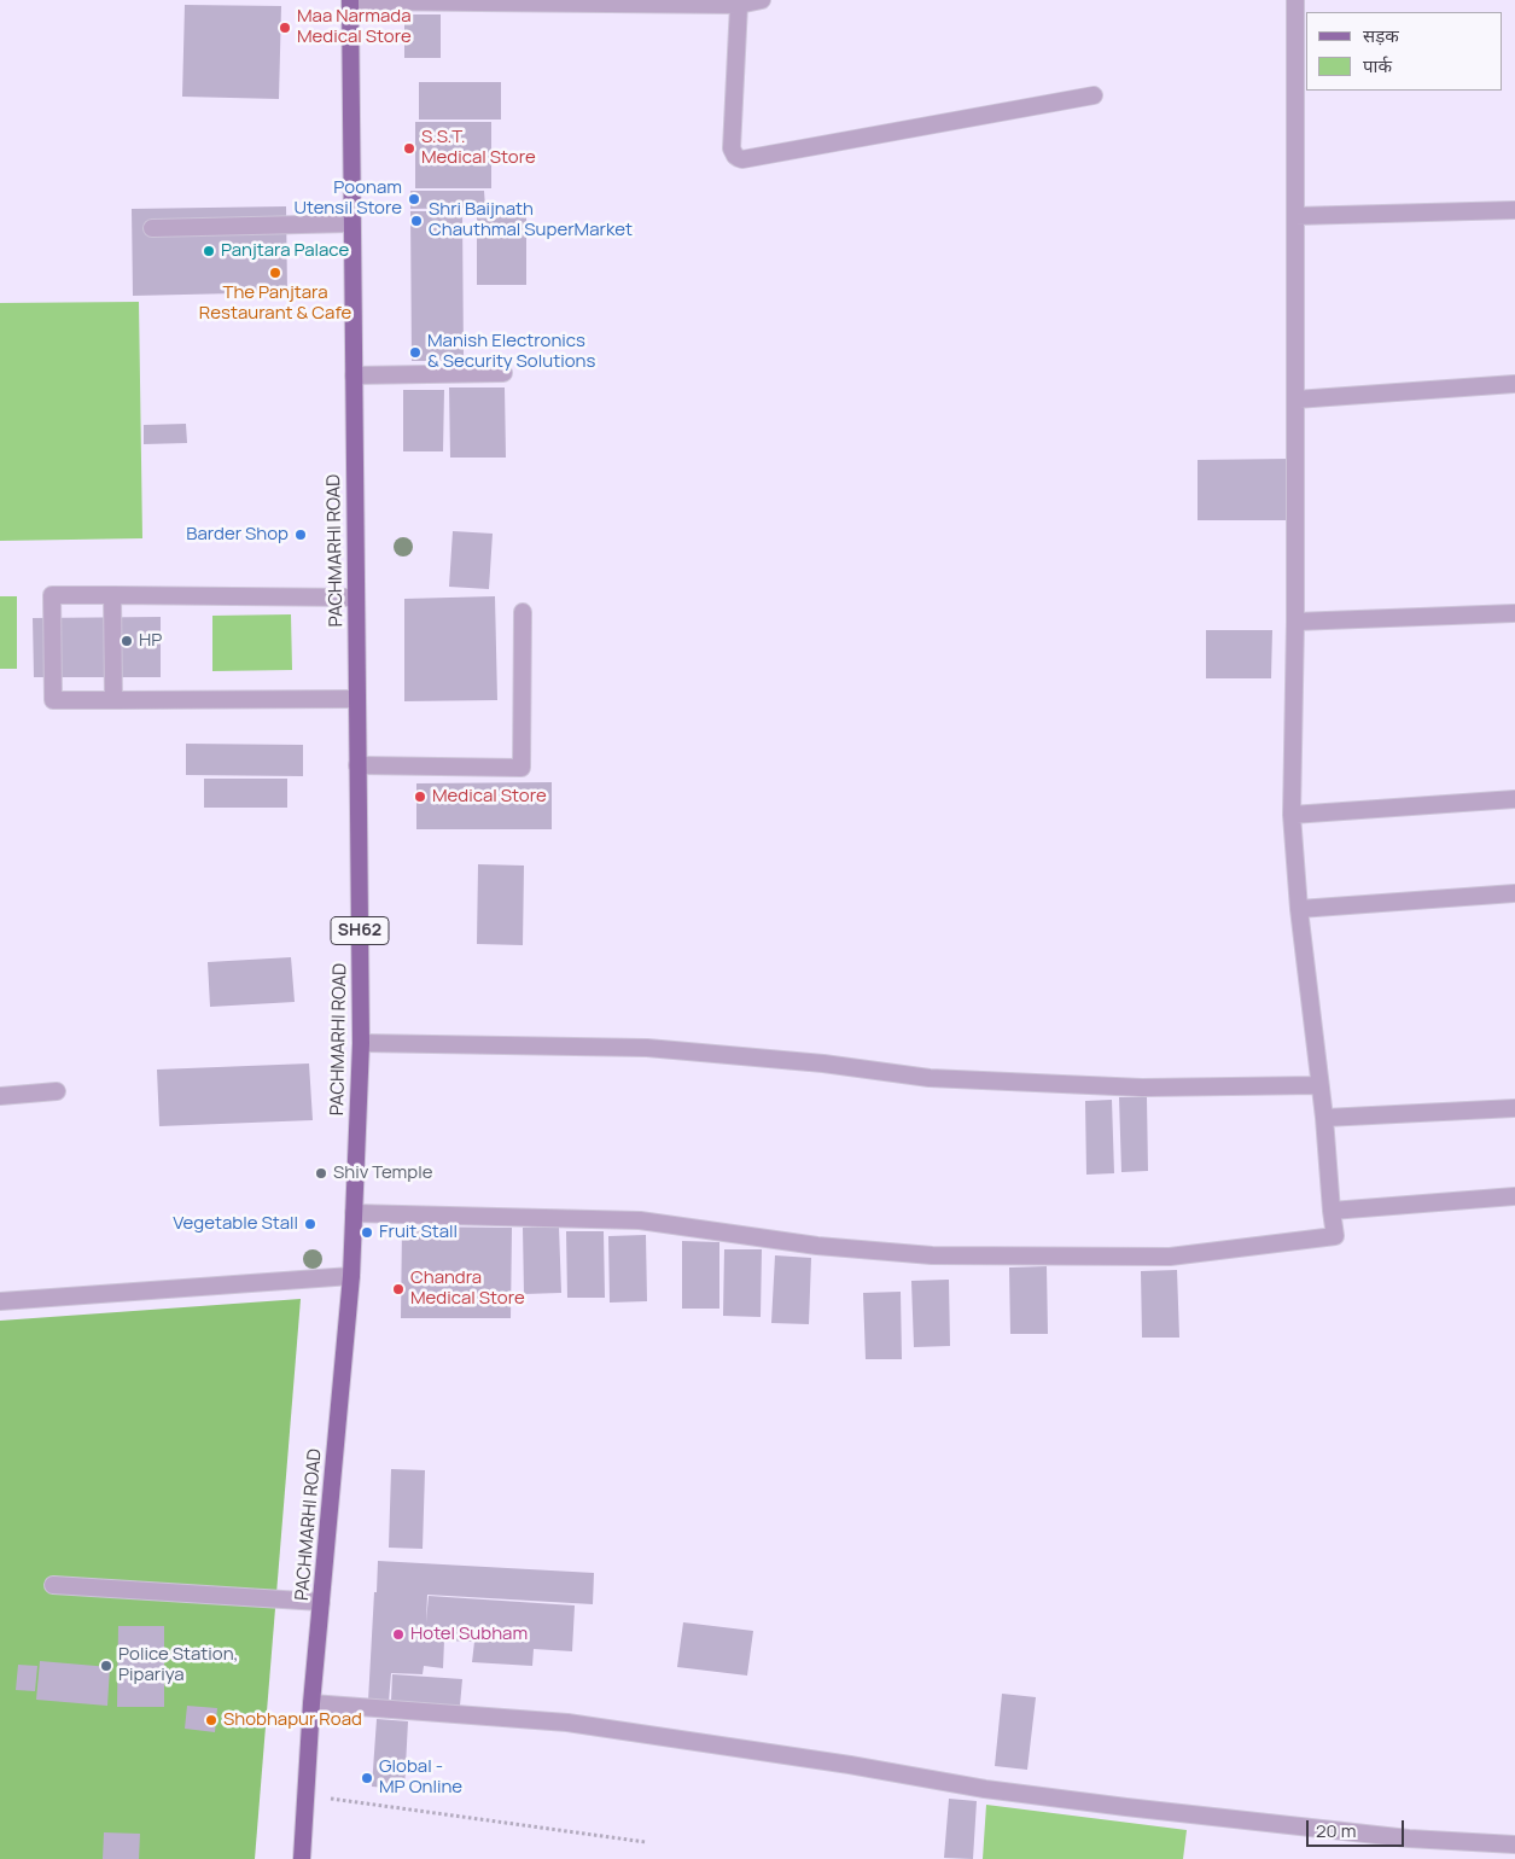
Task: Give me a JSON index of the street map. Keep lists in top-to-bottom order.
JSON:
{
  "streets": {
    "main road": ["PACHMARHI ROAD", "SH62"]
  },
  "places": [
    "Maa Narmada Medical Store",
    "S.S.T. Medical Store",
    "Poonam Utensil Store",
    "Shri Baijnath Chauthmal SuperMarket",
    "Panjtara Palace",
    "The Panjtara Restaurant & Cafe",
    "Manish Electronics & Security Solutions",
    "Barder Shop",
    "HP",
    "Medical Store",
    "Shiv Temple",
    "Vegetable Stall",
    "Fruit Stall",
    "Chandra Medical Store",
    "Hotel Subham",
    "Police Station, Pipariya",
    "Shobhapur Road",
    "Global - MP Online"
  ],
  "legend": ["सड़क", "पार्क"],
  "scale_bar": "20 m"
}
